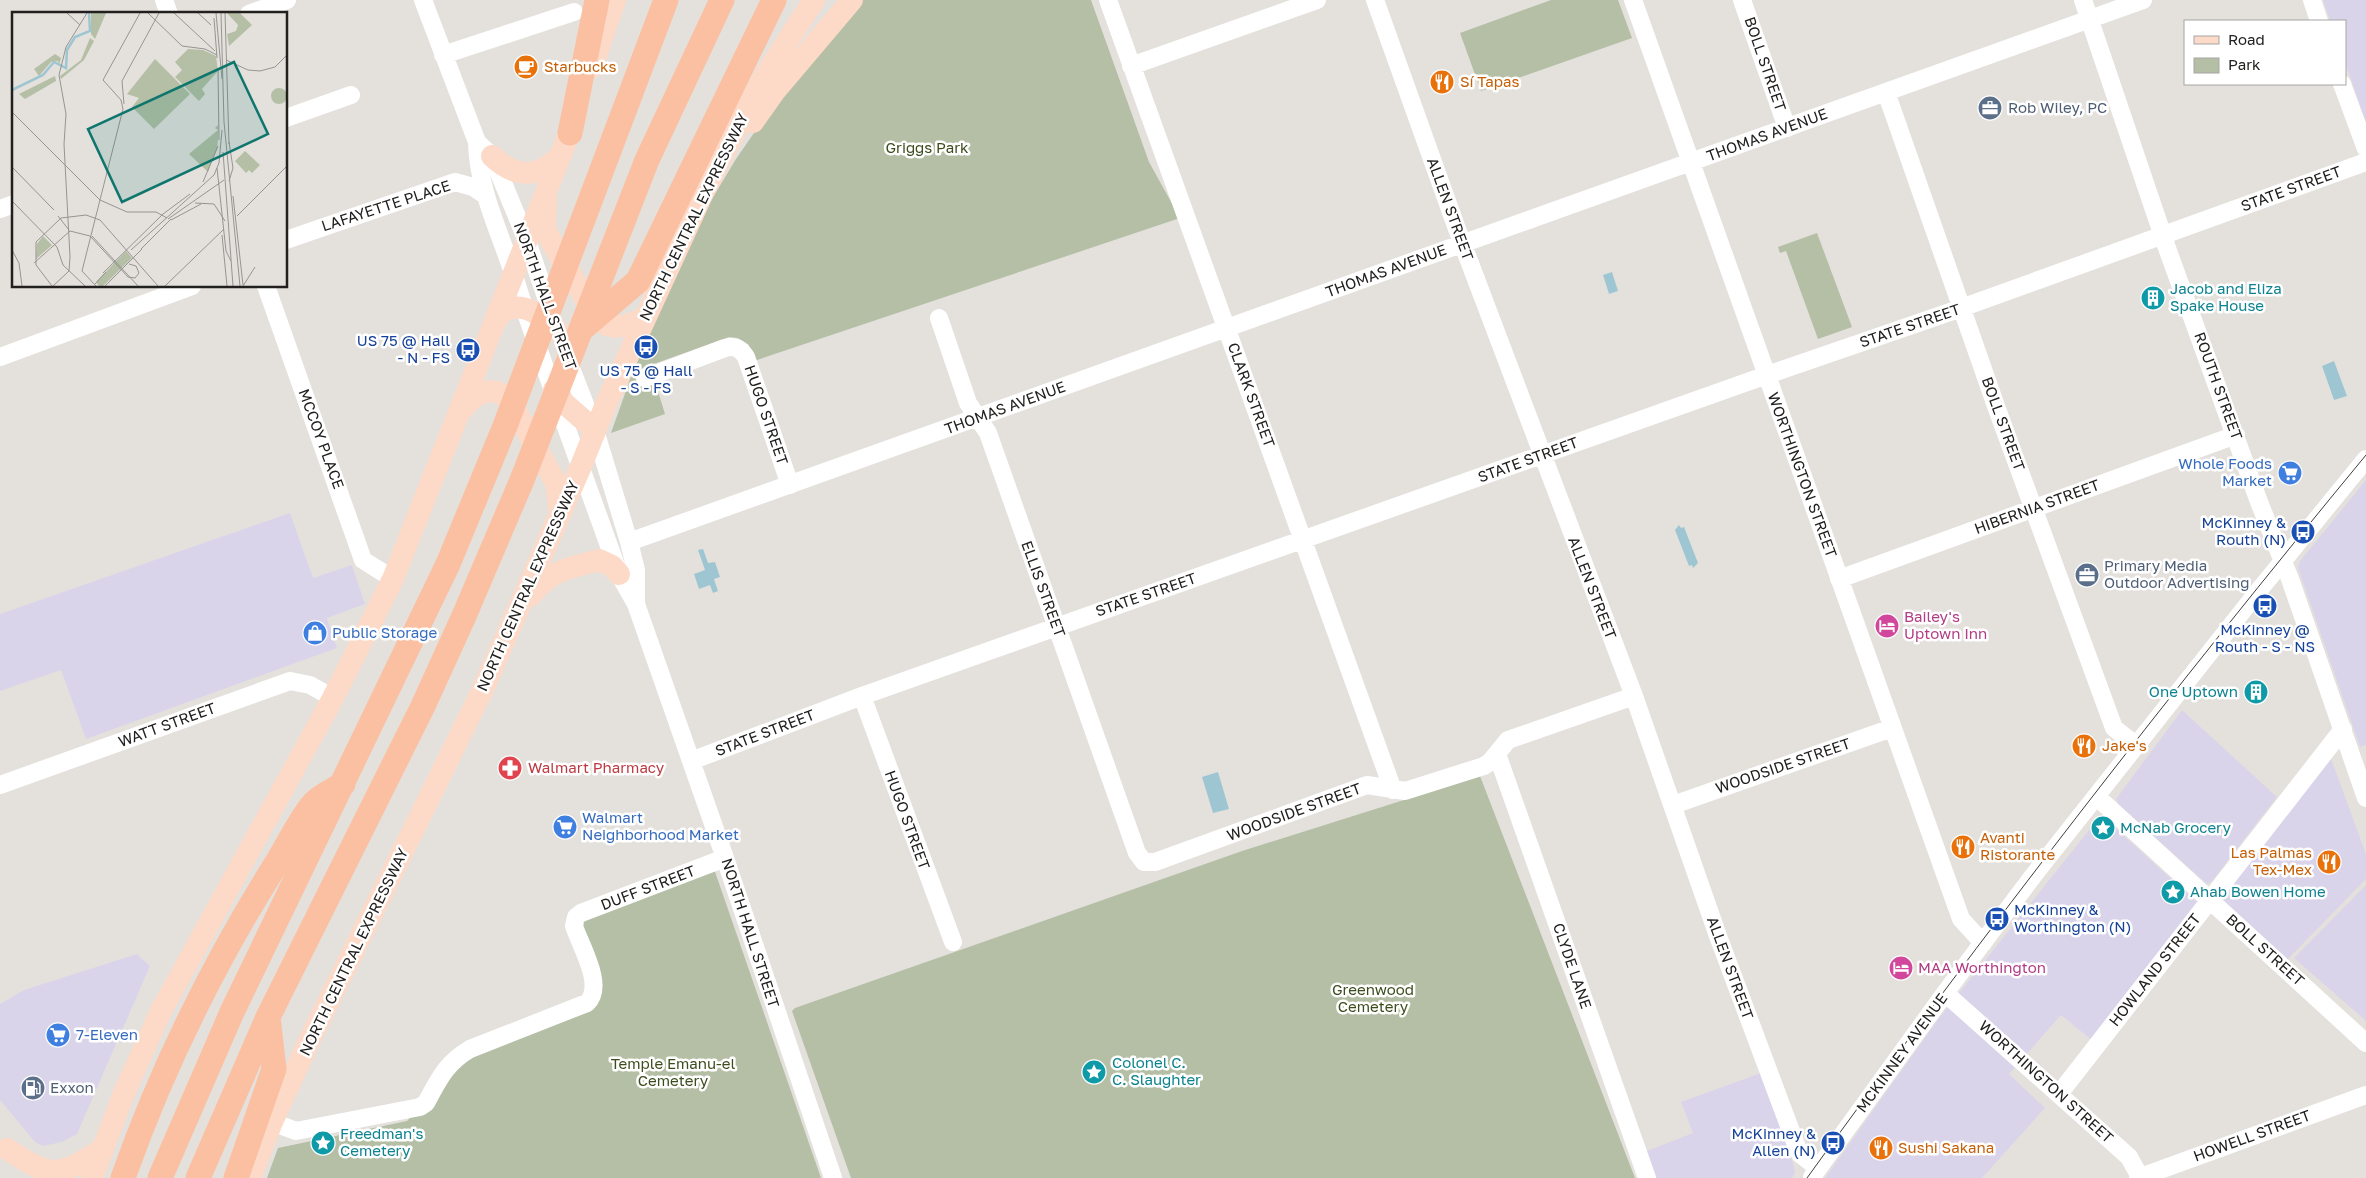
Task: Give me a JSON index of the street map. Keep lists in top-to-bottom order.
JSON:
{
  "streets": {
    "main road": ["NORTH CENTRAL EXPRESSWAY"],
    "street": [
      "BOLL STREET",
      "THOMAS AVENUE",
      "STATE STREET",
      "LAFAYETTE PLACE",
      "ALLEN STREET",
      "NORTH HALL STREET",
      "ROUTH STREET",
      "CLARK STREET",
      "HUGO STREET",
      "MCCOY PLACE",
      "WORTHINGTON STREET",
      "HIBERNIA STREET",
      "ELLIS STREET",
      "WATT STREET",
      "WOODSIDE STREET",
      "DUFF STREET",
      "CLYDE LANE",
      "HOWLAND STREET",
      "MCKINNEY AVENUE",
      "HOWELL STREET"
    ]
  },
  "crossings": [
    ["BOLL STREET", "THOMAS AVENUE"],
    ["BOLL STREET", "STATE STREET"],
    ["BOLL STREET", "HIBERNIA STREET"],
    ["BOLL STREET", "HOWLAND STREET"],
    ["BOLL STREET", "MCKINNEY AVENUE"],
    ["THOMAS AVENUE", "ALLEN STREET"],
    ["THOMAS AVENUE", "NORTH HALL STREET"],
    ["THOMAS AVENUE", "ROUTH STREET"],
    ["THOMAS AVENUE", "CLARK STREET"],
    ["THOMAS AVENUE", "HUGO STREET"],
    ["THOMAS AVENUE", "WORTHINGTON STREET"],
    ["THOMAS AVENUE", "ELLIS STREET"],
    ["STATE STREET", "ALLEN STREET"],
    ["STATE STREET", "NORTH HALL STREET"],
    ["STATE STREET", "ROUTH STREET"],
    ["STATE STREET", "CLARK STREET"],
    ["STATE STREET", "HUGO STREET"],
    ["STATE STREET", "WORTHINGTON STREET"],
    ["STATE STREET", "ELLIS STREET"],
    ["LAFAYETTE PLACE", "NORTH HALL STREET"],
    ["ALLEN STREET", "WOODSIDE STREET"],
    ["ALLEN STREET", "MCKINNEY AVENUE"],
    ["NORTH CENTRAL EXPRESSWAY", "NORTH HALL STREET"],
    ["NORTH CENTRAL EXPRESSWAY", "DUFF STREET"],
    ["NORTH HALL STREET", "DUFF STREET"],
    ["ROUTH STREET", "HIBERNIA STREET"],
    ["ROUTH STREET", "HOWLAND STREET"],
    ["ROUTH STREET", "MCKINNEY AVENUE"],
    ["CLARK STREET", "WOODSIDE STREET"],
    ["WORTHINGTON STREET", "HIBERNIA STREET"],
    ["WORTHINGTON STREET", "WOODSIDE STREET"],
    ["WORTHINGTON STREET", "HOWLAND STREET"],
    ["WORTHINGTON STREET", "MCKINNEY AVENUE"],
    ["WORTHINGTON STREET", "HOWELL STREET"],
    ["ELLIS STREET", "WOODSIDE STREET"],
    ["WOODSIDE STREET", "CLYDE LANE"]
  ],
  "parks": ["Griggs Park", "Greenwood Cemetery", "Temple Emanu-el Cemetery"],
  "places": {
    "cafe": ["Starbucks"],
    "restaurant": [
      "Sí Tapas",
      "Jake's",
      "Avanti Ristorante",
      "Las Palmas Tex-Mex",
      "Sushi Sakana"
    ],
    "office": ["Rob Wiley, PC", "Primary Media Outdoor Advertising"],
    "building": ["Jacob and Eliza Spake House", "One Uptown"],
    "bus stop": [
      "US 75 @ Hall - S - FS",
      "US 75 @ Hall - N - FS",
      "McKinney & Routh (N)",
      "McKinney @ Routh - S - NS",
      "McKinney & Worthington (N)",
      "McKinney & Allen (N)"
    ],
    "supermarket": ["Whole Foods Market", "Walmart Neighborhood Market", "7-Eleven"],
    "hotel": ["Bailey's Uptown Inn", "MAA Worthington"],
    "shop": ["Public Storage"],
    "pharmacy": ["Walmart Pharmacy"],
    "place": [
      "McNab Grocery",
      "Ahab Bowen Home",
      "Colonel C. C. Slaughter",
      "Freedman's Cemetery"
    ],
    "fuel station": ["Exxon"]
  },
  "legend": ["Road", "Park"]
}
